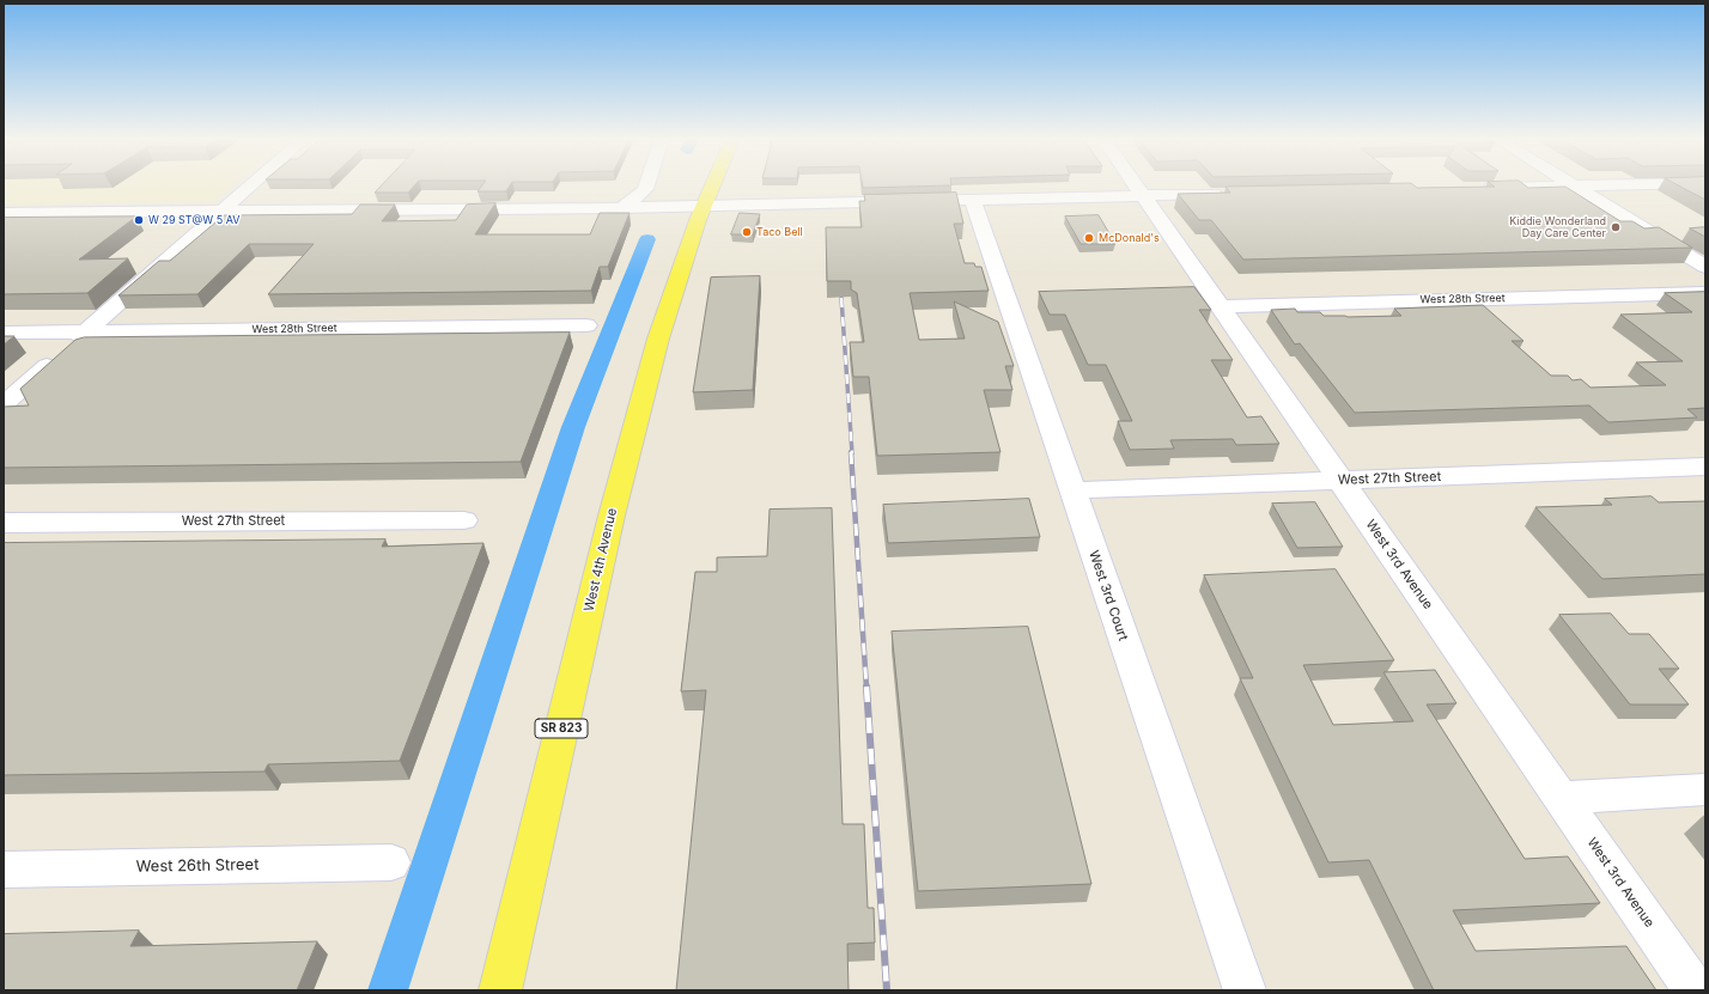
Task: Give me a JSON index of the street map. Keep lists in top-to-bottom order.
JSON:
{
  "streets": {
    "main road": ["West 4th Avenue", "SR 823"],
    "street": [
      "West 28th Street",
      "West 27th Street",
      "West 3rd Avenue",
      "West 3rd Court",
      "West 26th Street"
    ]
  },
  "crossings": [
    ["West 28th Street", "West 3rd Avenue"],
    ["West 27th Street", "West 3rd Avenue"],
    ["West 27th Street", "West 3rd Court"]
  ],
  "places": [
    "W 29 ST@W 5 AV",
    "Kiddie Wonderland Day Care Center",
    "Taco Bell",
    "McDonald's"
  ]
}
